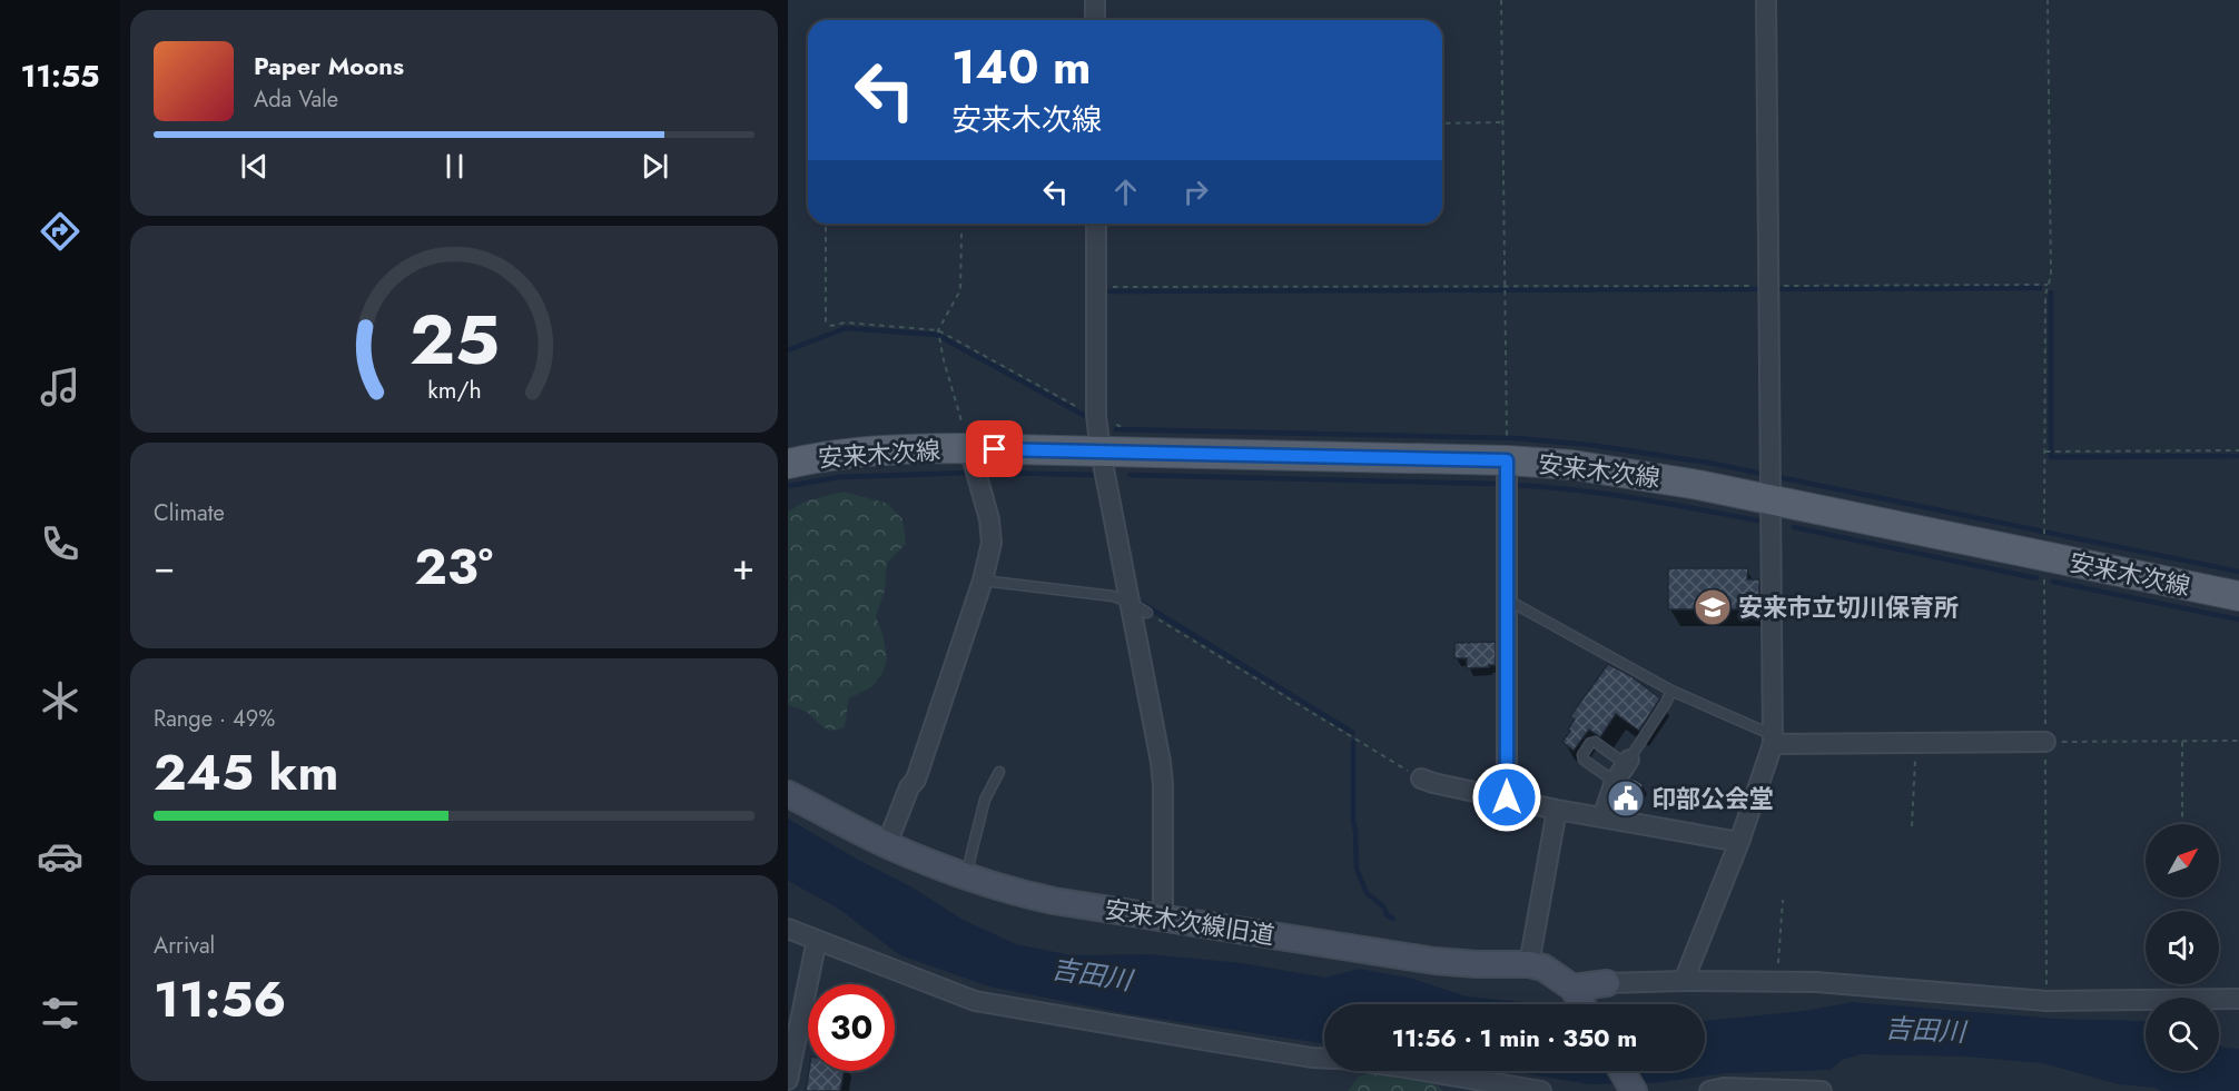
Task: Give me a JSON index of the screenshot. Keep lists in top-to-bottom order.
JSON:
{
  "streets": {
    "main road": ["安来木次線"],
    "street": ["安来木次線旧道"]
  },
  "water": ["吉田川"],
  "places": {
    "school or university": ["安来市立切川保育所"],
    "public building": ["印部公会堂"]
  },
  "north": "top right",
  "page": {
    "tabs": "11:55",
    "turn": ["140 m", "安来木次線"],
    "song": ["Paper Moons", "Ada Vale"],
    "tile": [
      "Climate",
      ["Range · 49%", "245 km"],
      ["Arrival", "11:56"]
    ],
    "heat": ["−", "23°", "+"],
    "limit": "30",
    "trip": "11:56 · 1 min · 350 m",
    "gauge": ["25", "km/h"]
  }
}
